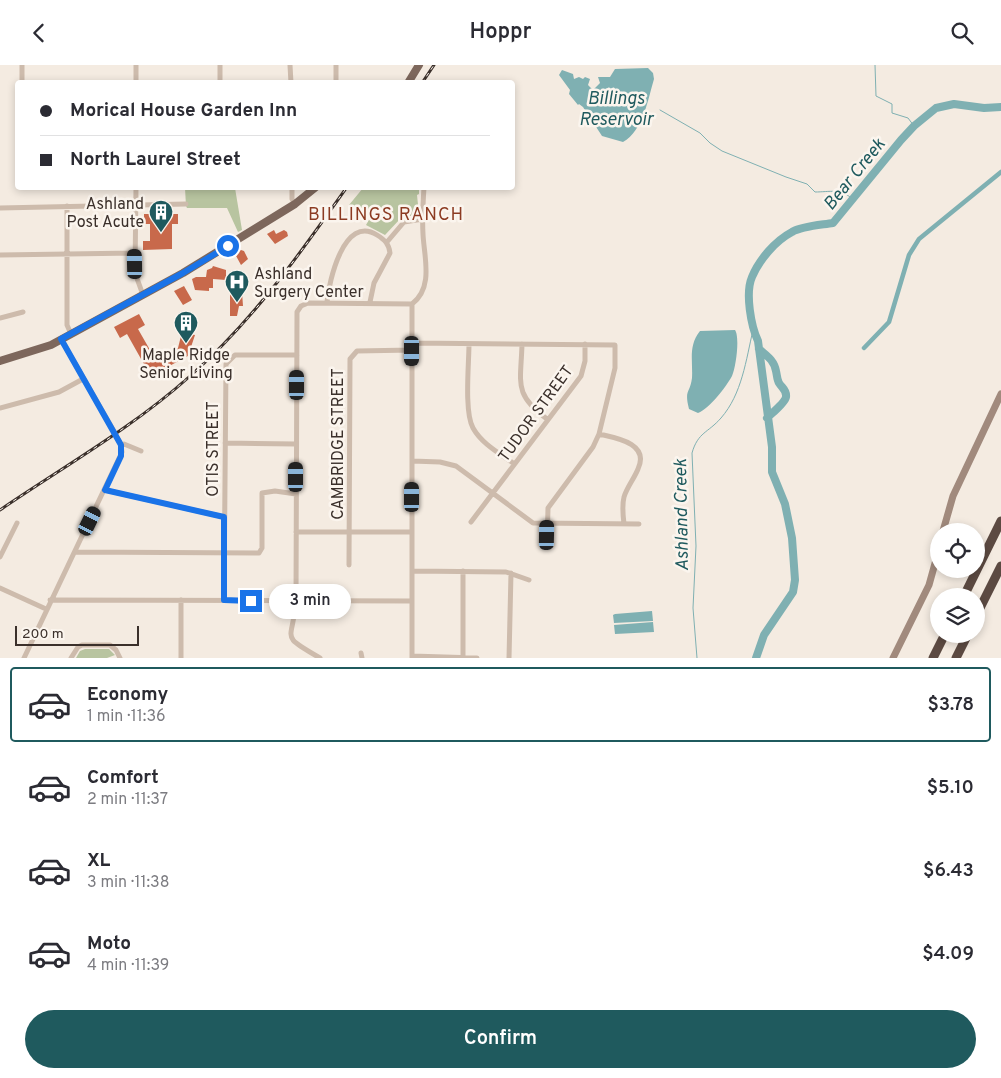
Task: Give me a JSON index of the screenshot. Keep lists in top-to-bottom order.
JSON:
{
  "streets": {
    "street": ["TUDOR STREET", "CAMBRIDGE STREET", "OTIS STREET"]
  },
  "districts": ["BILLINGS RANCH"],
  "water": ["Billings Reservoir", "Bear Creek", "Ashland Creek"],
  "places": {
    "building": ["Ashland Post Acute", "Maple Ridge Senior Living"],
    "hospital": ["Ashland Surgery Center"]
  },
  "scale_bar": "200 m",
  "page": {
    "header": "Hoppr",
    "banner": ["Morical House Garden Inn", "North Laurel Street"],
    "bubble": "3 min",
    "scale": "200 m",
    "list": [
      {
        "name": "Economy",
        "note": "1 min · 11:36",
        "value": "$3.78"
      },
      {
        "name": "Comfort",
        "note": "2 min · 11:37",
        "value": "$5.10"
      },
      {
        "name": "XL",
        "note": "3 min · 11:38",
        "value": "$6.43"
      },
      {
        "name": "Moto",
        "note": "4 min · 11:39",
        "value": "$4.09"
      }
    ],
    "buttons": "Confirm"
  }
}
